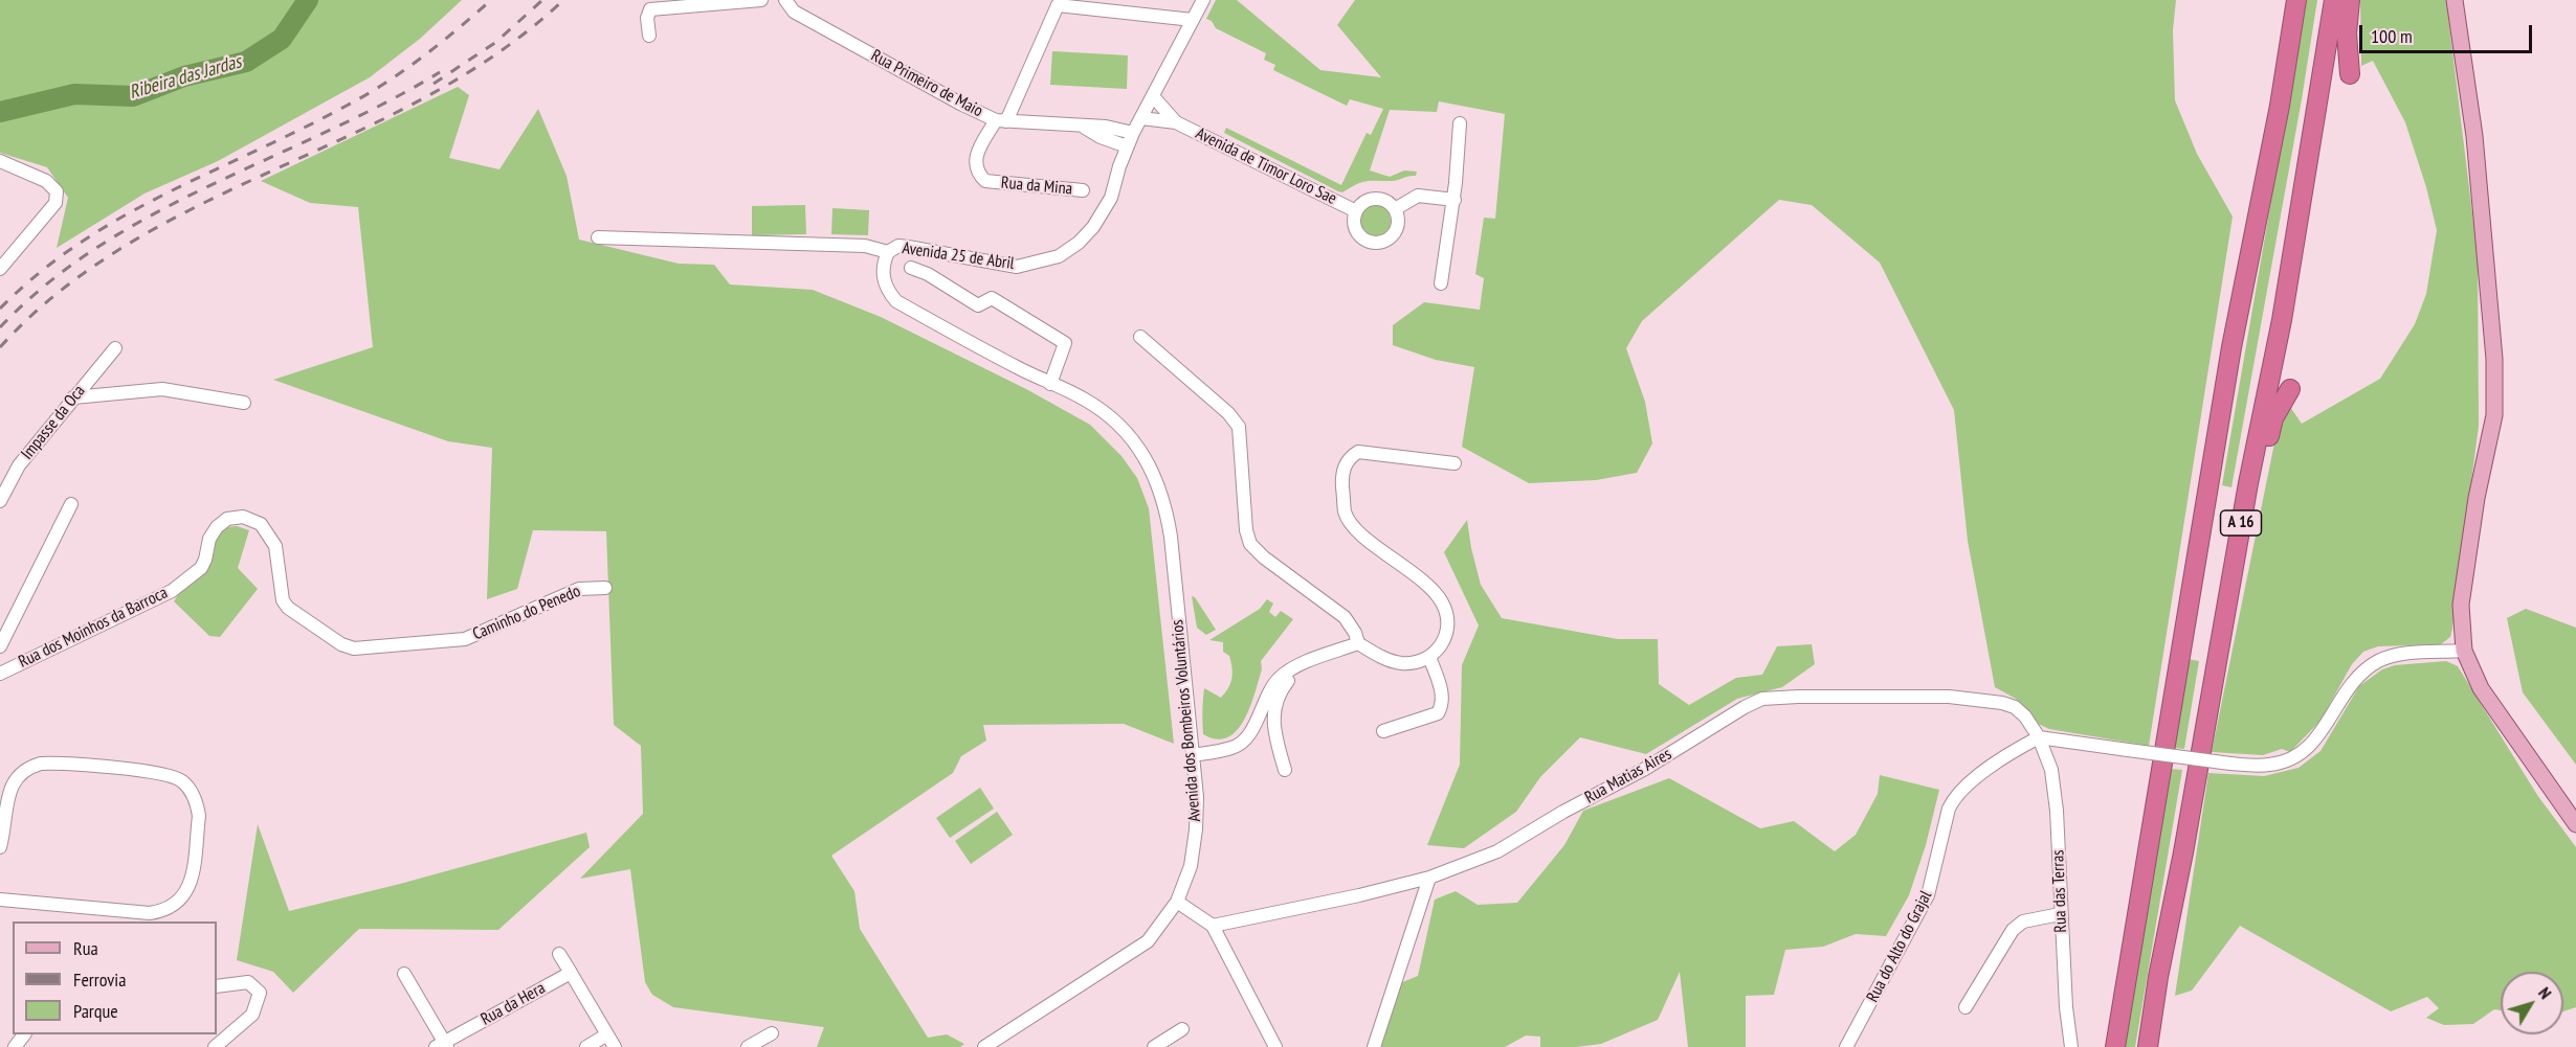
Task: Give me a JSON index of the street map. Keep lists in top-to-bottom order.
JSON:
{
  "streets": {
    "highway": ["A 16"],
    "street": [
      "Rua Primeiro de Maio",
      "Avenida de Timor Loro Sae",
      "Rua da Mina",
      "Avenida 25 de Abril",
      "Impasse da Oca",
      "Caminho do Penedo",
      "Rua dos Moinhos da Barroca",
      "Avenida dos Bombeiros Voluntários",
      "Rua Matias Aires",
      "Rua das Terras",
      "Rua do Alto do Grajal",
      "Rua da Hera"
    ]
  },
  "crossings": [
    ["Rua Primeiro de Maio", "Rua da Mina"],
    ["Rua Primeiro de Maio", "Avenida 25 de Abril"],
    ["Avenida de Timor Loro Sae", "Avenida 25 de Abril"],
    ["Rua da Mina", "Avenida 25 de Abril"],
    ["Avenida 25 de Abril", "Avenida dos Bombeiros Voluntários"],
    ["Caminho do Penedo", "Rua dos Moinhos da Barroca"],
    ["Rua Matias Aires", "Rua das Terras"],
    ["Rua Matias Aires", "Rua do Alto do Grajal"],
    ["Rua das Terras", "Rua do Alto do Grajal"]
  ],
  "water": ["Ribeira das Jardas"],
  "legend": ["Rua", "Ferrovia", "Parque"],
  "scale_bar": "100 m",
  "north": "top right"
}
